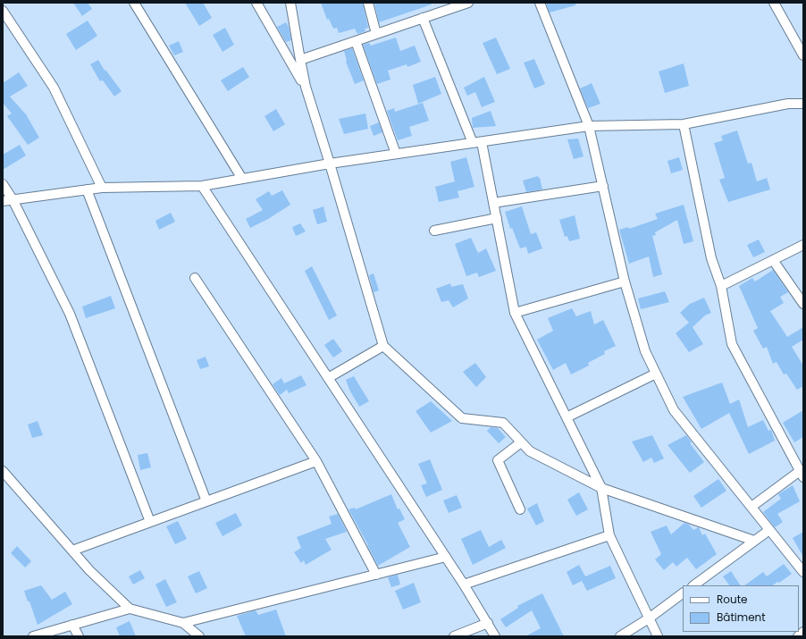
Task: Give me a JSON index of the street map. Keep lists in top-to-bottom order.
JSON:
{
  "legend": ["Route", "Bâtiment"]
}
